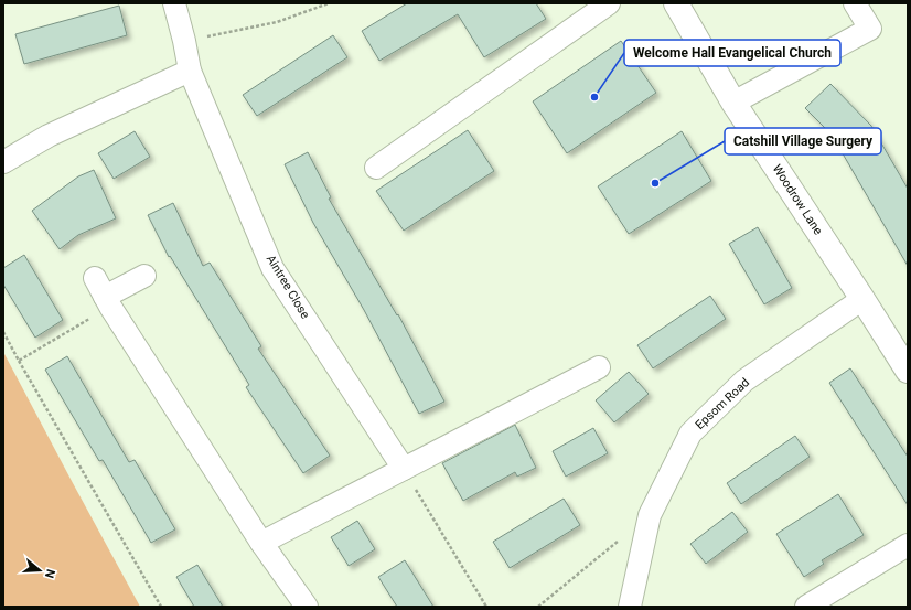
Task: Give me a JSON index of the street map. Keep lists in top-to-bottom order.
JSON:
{
  "streets": {
    "street": ["Woodrow Lane", "Aintree Close", "Epsom Road"]
  },
  "crossings": [
    ["Woodrow Lane", "Epsom Road"]
  ],
  "places": ["Welcome Hall Evangelical Church", "Catshill Village Surgery"],
  "north": "right"
}
